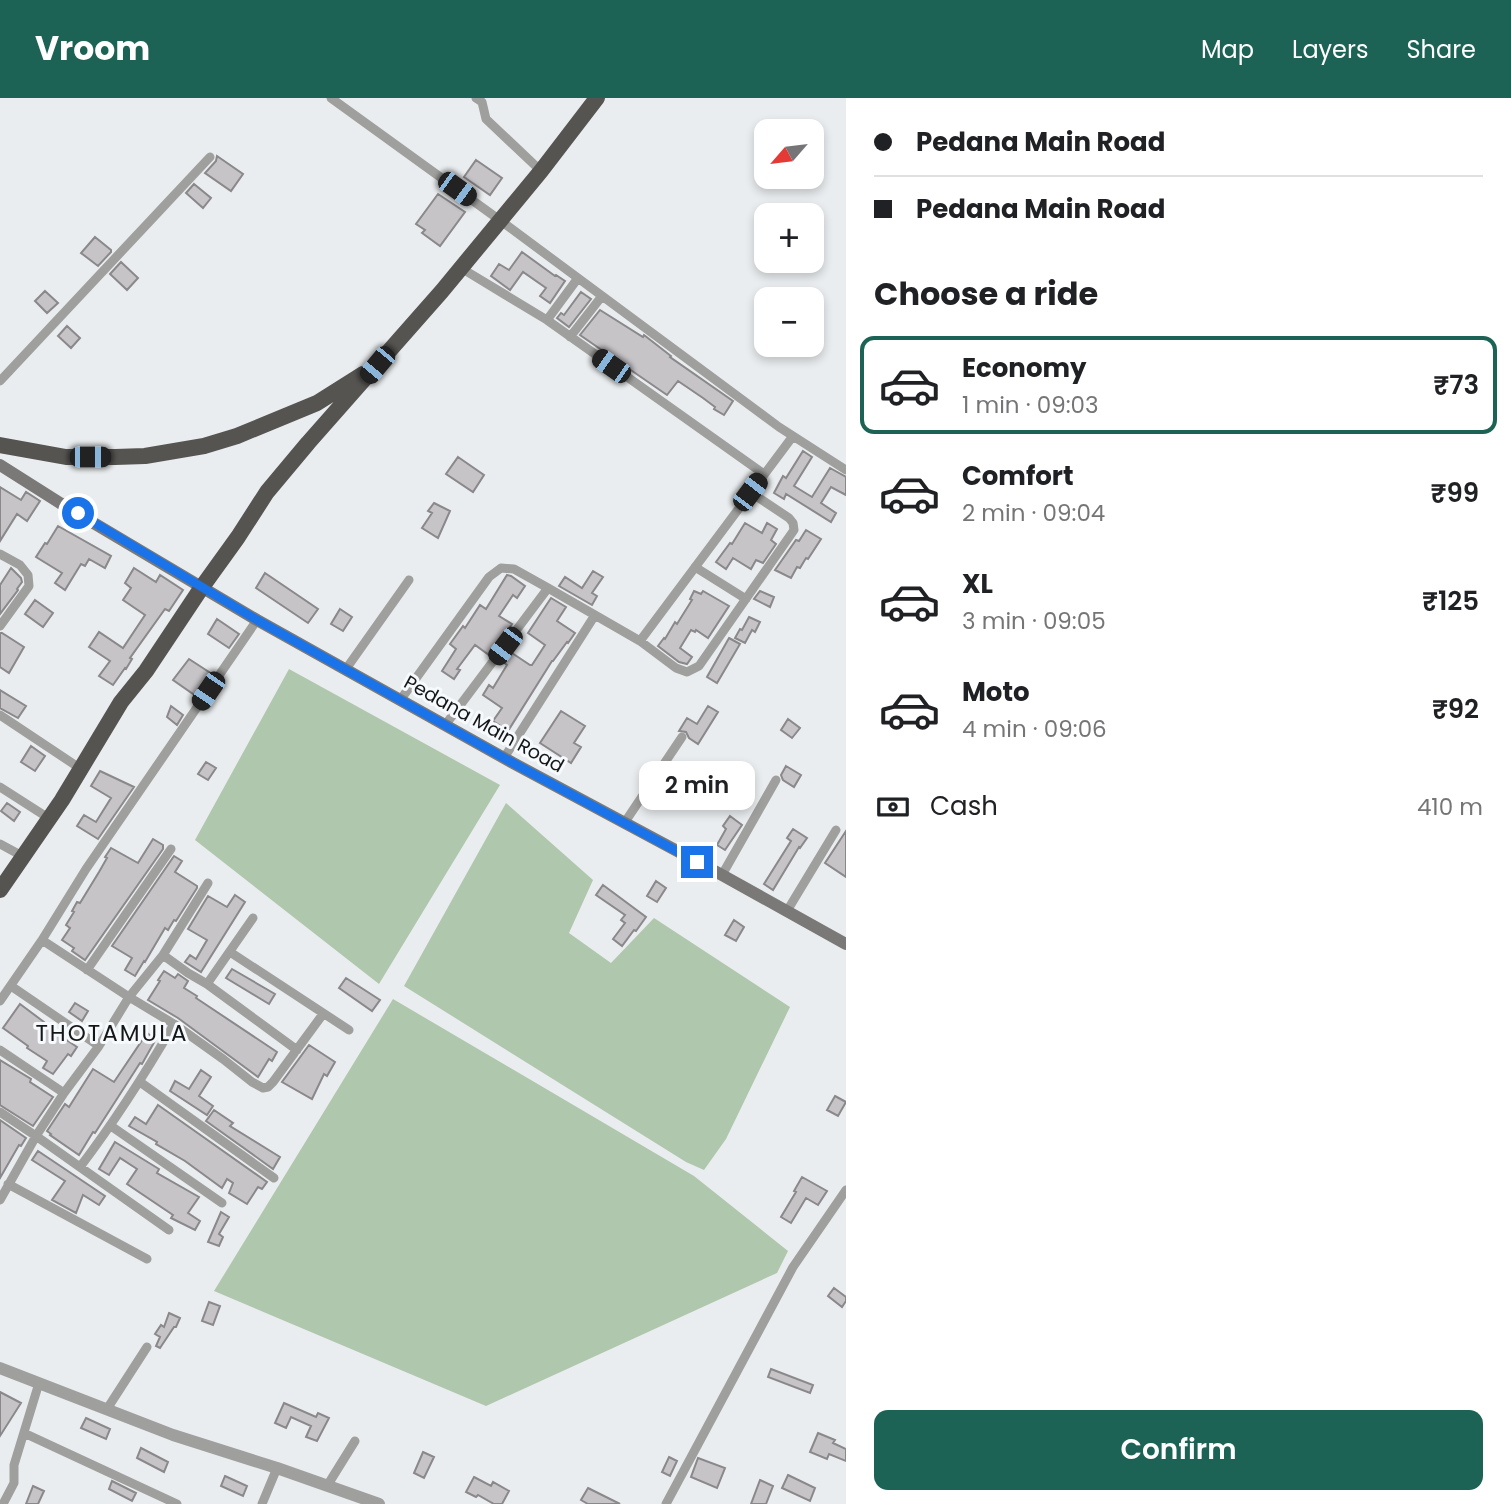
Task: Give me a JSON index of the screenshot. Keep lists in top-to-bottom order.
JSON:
{
  "streets": {
    "main road": ["Pedana Main Road"]
  },
  "districts": ["THOTAMULA"],
  "north": "bottom left",
  "page": {
    "header": "Vroom",
    "nav": ["Map", "Layers", "Share"],
    "banner": ["Pedana Main Road", "Pedana Main Road"],
    "map_buttons": ["+", "−"],
    "heading": "Choose a ride",
    "list": [
      {
        "name": "Economy",
        "note": "1 min · 09:03",
        "value": "₹73"
      },
      {
        "name": "Comfort",
        "note": "2 min · 09:04",
        "value": "₹99"
      },
      {
        "name": "XL",
        "note": "3 min · 09:05",
        "value": "₹125"
      },
      {
        "name": "Moto",
        "note": "4 min · 09:06",
        "value": "₹92"
      }
    ],
    "bubble": "2 min",
    "pay": ["Cash", "410 m"],
    "buttons": "Confirm"
  }
}
